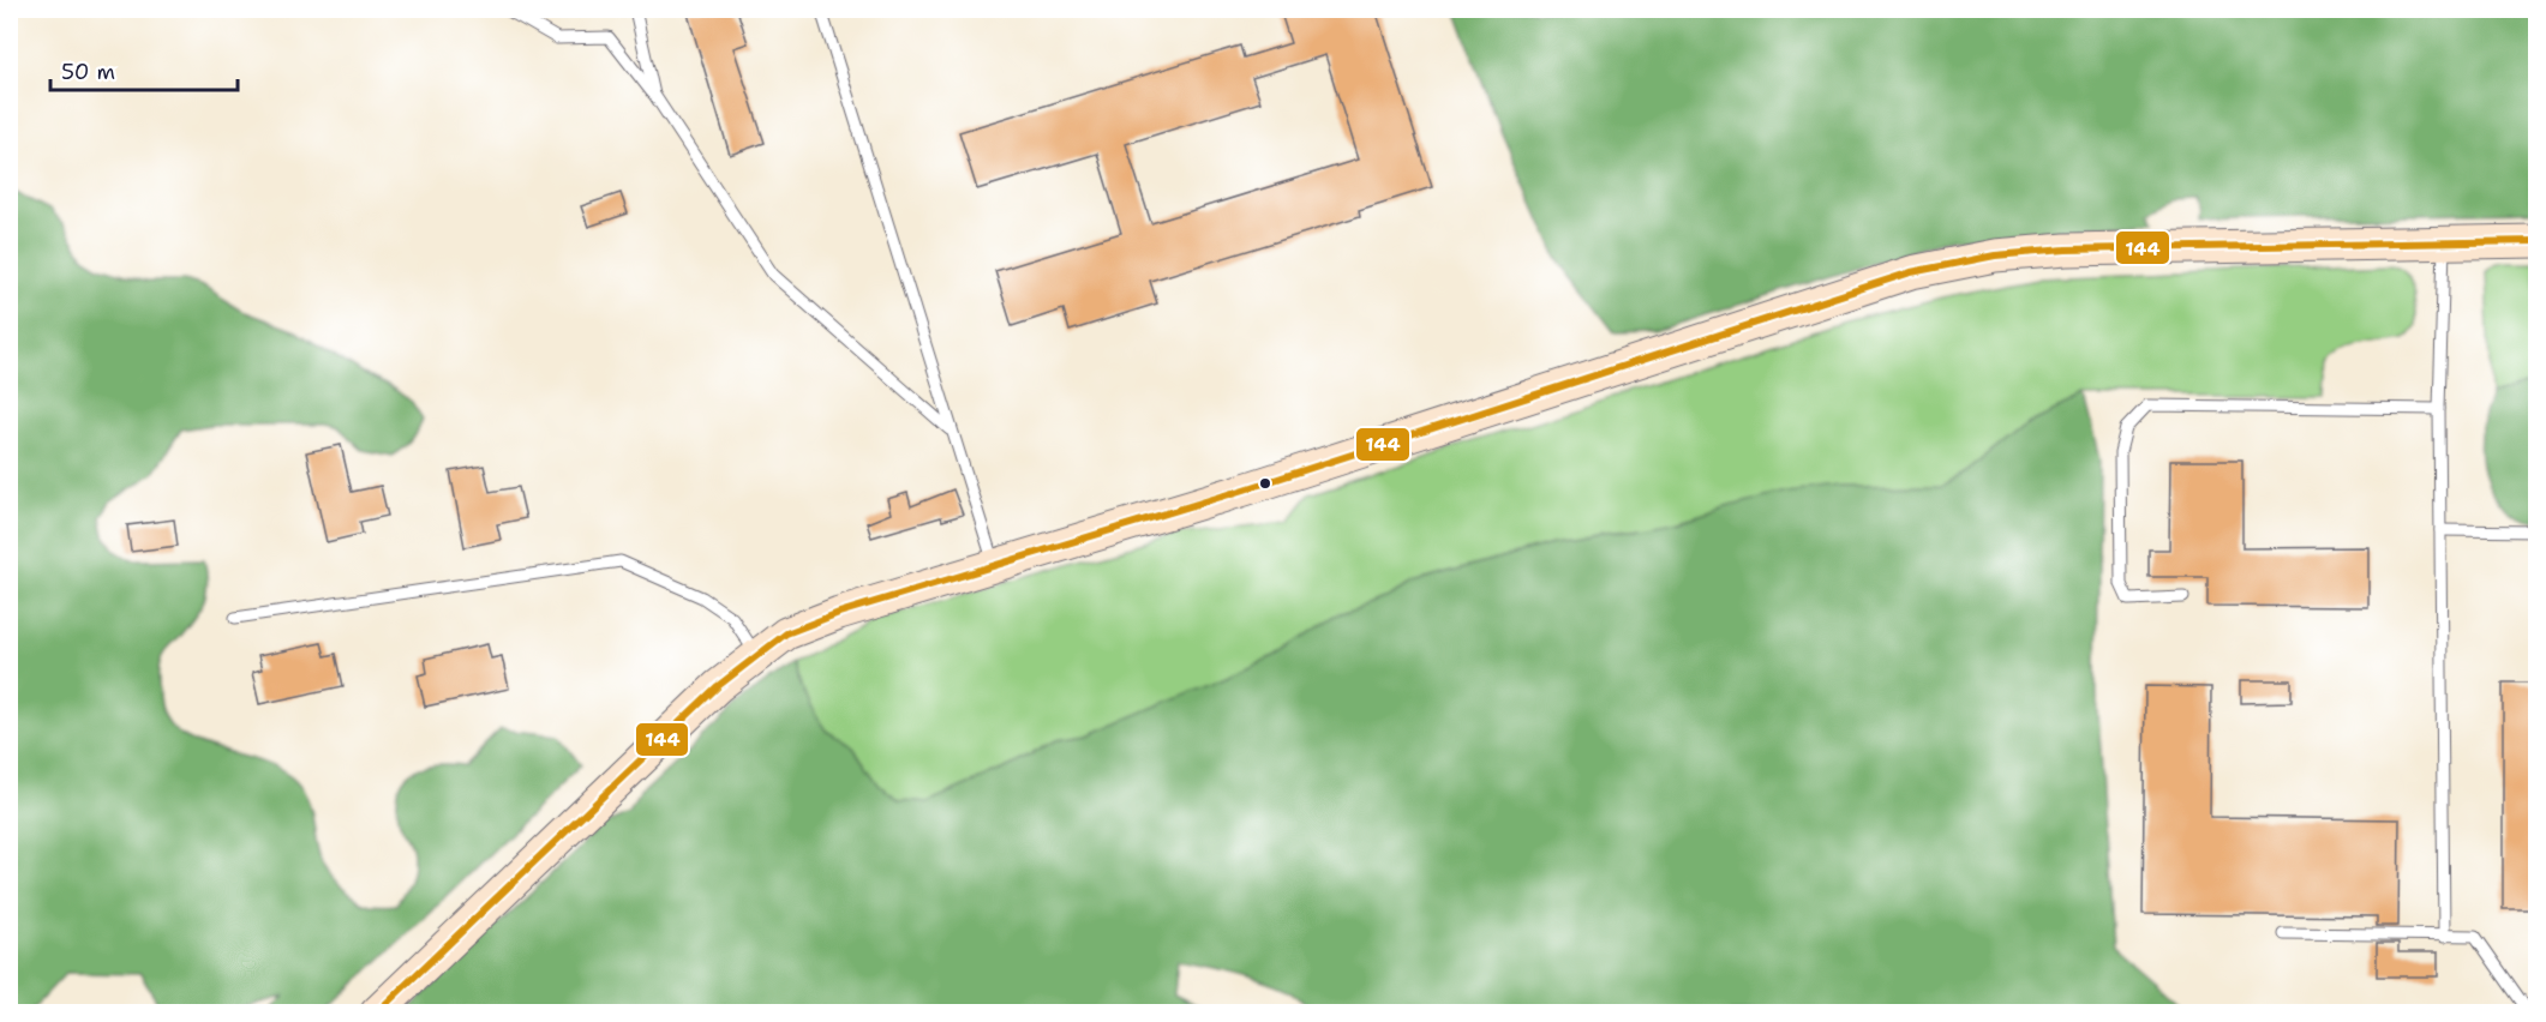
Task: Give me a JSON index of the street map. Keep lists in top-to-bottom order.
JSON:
{
  "lines": ["transit line 144"],
  "scale_bar": "50 m"
}
